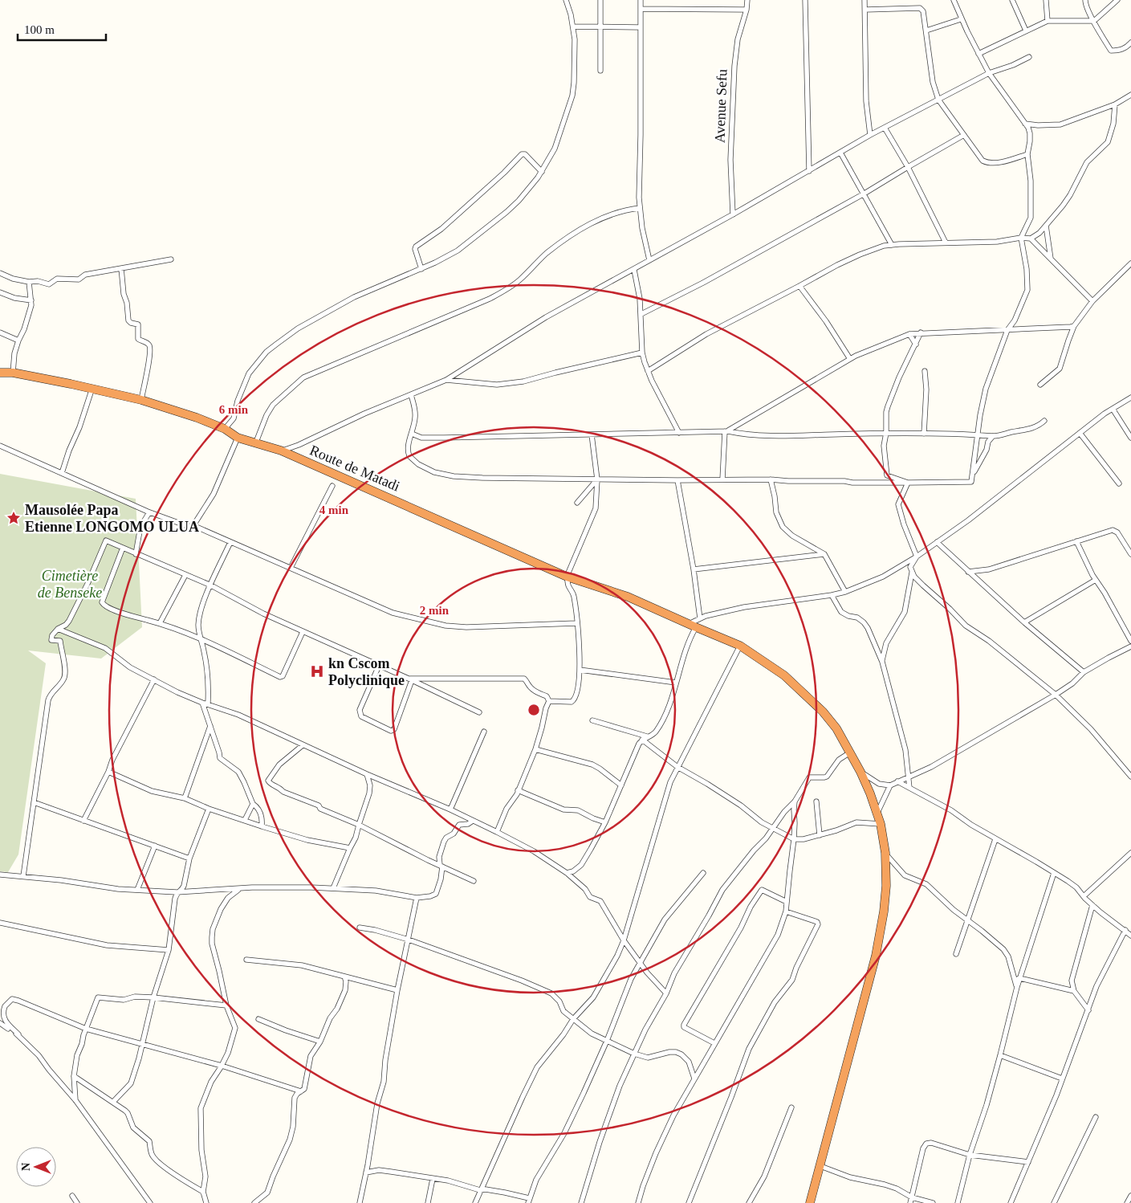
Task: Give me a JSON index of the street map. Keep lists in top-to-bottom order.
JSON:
{
  "streets": {
    "highway": ["Route de Matadi"],
    "street": ["Avenue Sefu"]
  },
  "parks": ["Cimetière de Benseke"],
  "places": {
    "place": ["Mausolée Papa Etienne LONGOMO ULUA"],
    "hospital": ["kn Cscom Polyclinique"]
  },
  "scale_bar": "100 m",
  "north": "left",
  "rings": ["6 min", "4 min", "2 min"]
}
